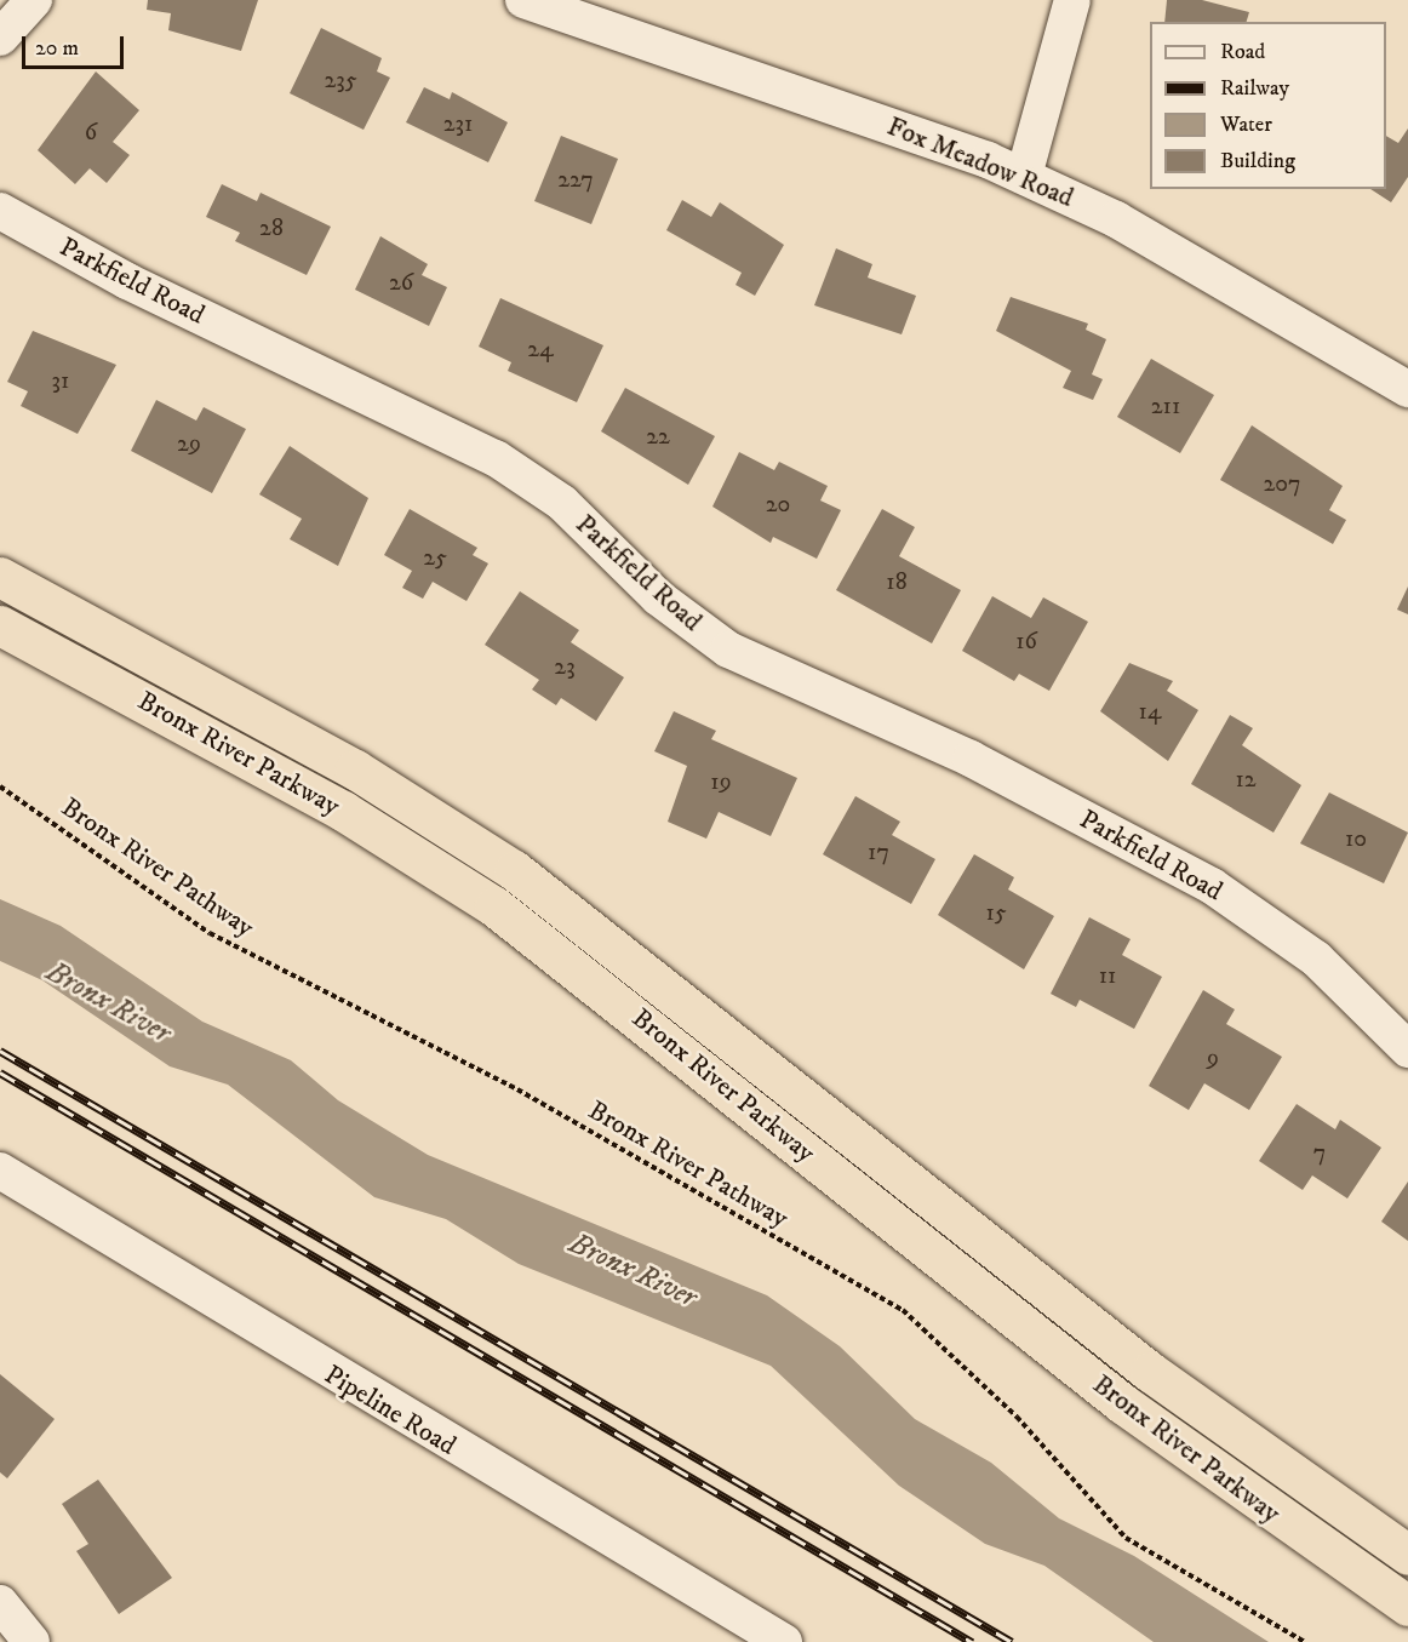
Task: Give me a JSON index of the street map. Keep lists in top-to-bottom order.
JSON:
{
  "streets": {
    "highway": ["Bronx River Parkway"],
    "street": ["Fox Meadow Road", "Parkfield Road", "Pipeline Road"],
    "path": ["Bronx River Pathway"]
  },
  "water": ["Bronx River"],
  "house_numbers": [
    "235",
    "231",
    "6",
    "227",
    "28",
    "26",
    "24",
    "31",
    "211",
    "22",
    "29",
    "207",
    "20",
    "25",
    "18",
    "16",
    "23",
    "14",
    "12",
    "19",
    "10",
    "17",
    "15",
    "11",
    "9",
    "7"
  ],
  "legend": [
    "Road",
    "Railway",
    "Water",
    "Building"
  ],
  "scale_bar": "20 m"
}
